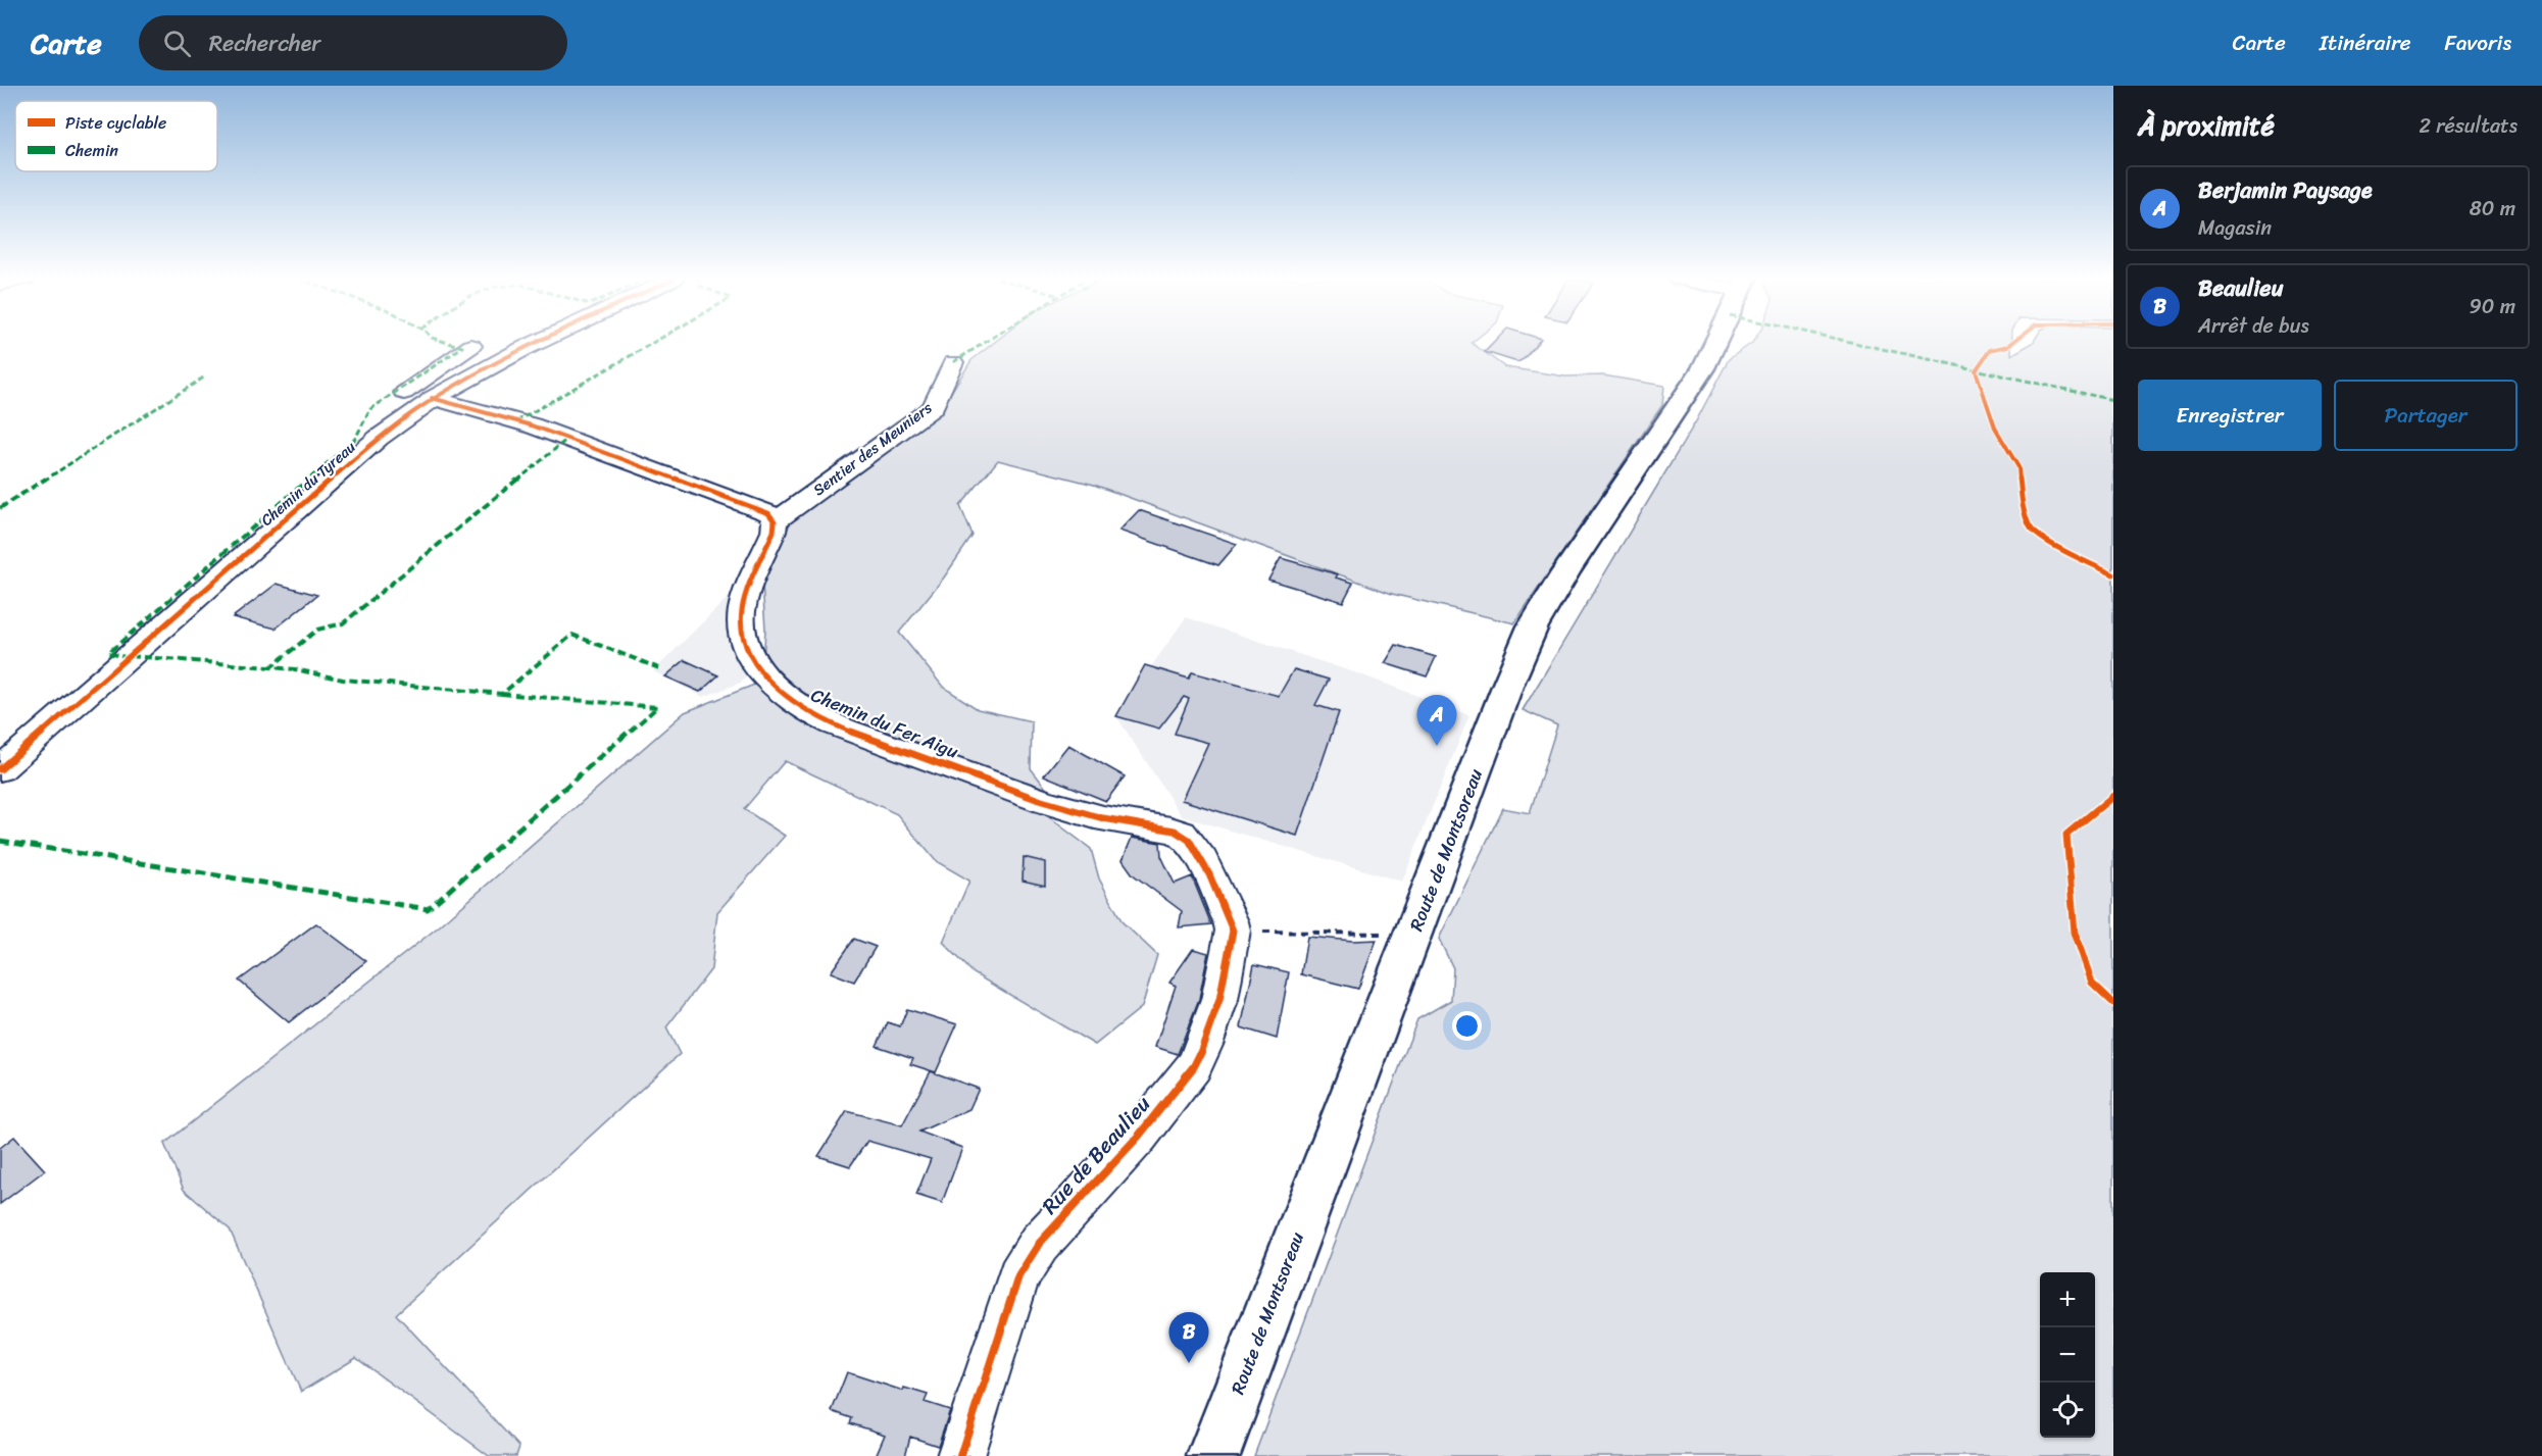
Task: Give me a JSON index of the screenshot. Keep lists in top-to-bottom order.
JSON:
{
  "streets": {
    "main road": ["Route de Montsoreau"],
    "street": [
      "Sentier des Meuniers",
      "Chemin du Tyreau",
      "Chemin du Fer Aigu",
      "Rue de Beaulieu"
    ]
  },
  "crossings": [
    ["Sentier des Meuniers", "Chemin du Fer Aigu"],
    ["Chemin du Fer Aigu", "Rue de Beaulieu"]
  ],
  "legend": ["Piste cyclable", "Chemin"],
  "page": {
    "header": "Carte",
    "search": "Rechercher",
    "nav": ["Carte", "Itinéraire", "Favoris"],
    "heading": ["À proximité", "2 résultats"],
    "list": [
      {
        "mark": "A",
        "name": "Berjamin Paysage",
        "note": "Magasin",
        "value": "80 m"
      },
      {
        "mark": "B",
        "name": "Beaulieu",
        "note": "Arrêt de bus",
        "value": "90 m"
      }
    ],
    "buttons": ["Enregistrer", "Partager"],
    "pins": ["A", "B"],
    "map_buttons": ["+", "−"]
  }
}
